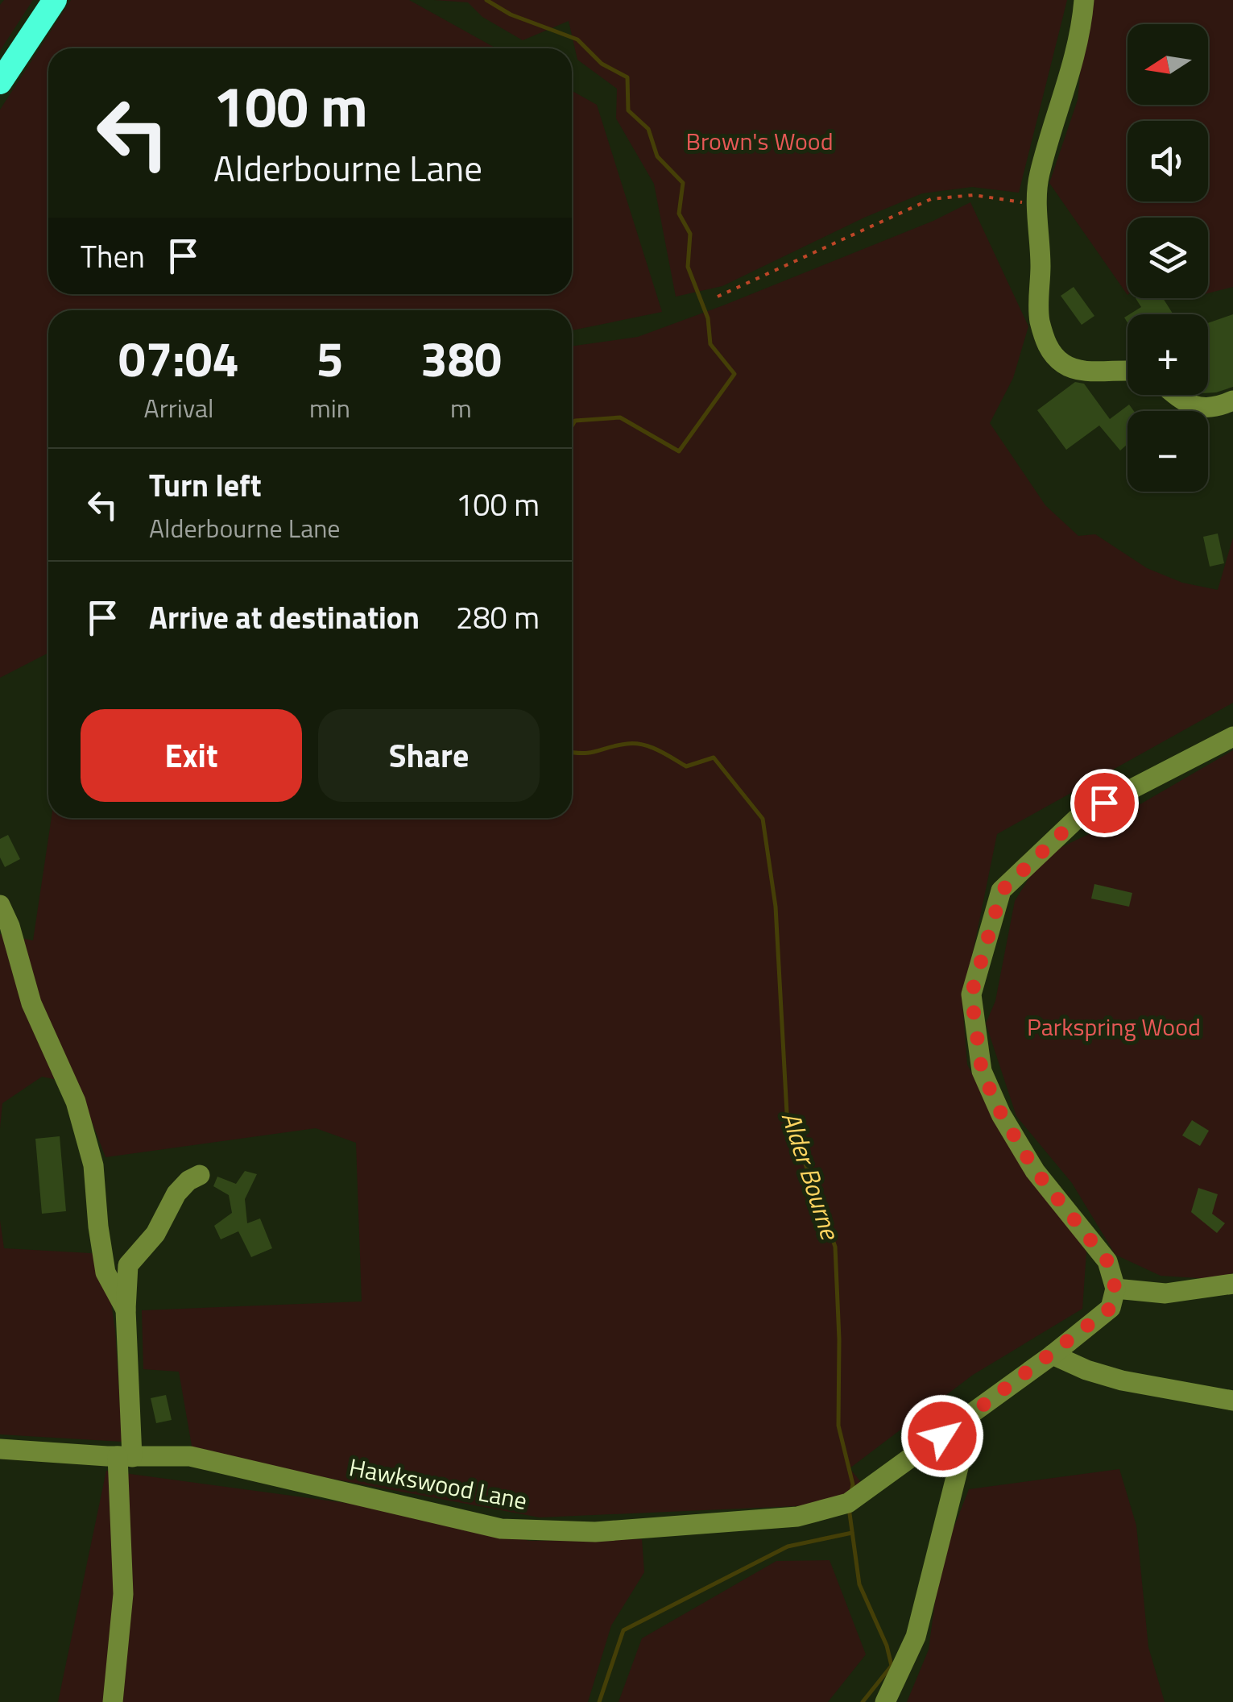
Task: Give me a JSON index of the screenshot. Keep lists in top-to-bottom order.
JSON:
{
  "streets": {
    "street": ["Hawkswood Lane"]
  },
  "water": ["Alder Bourne"],
  "parks": ["Brown's Wood", "Parkspring Wood"],
  "north": "left",
  "page": {
    "map_buttons": ["+", "−"],
    "turn": ["100 m", "Alderbourne Lane"],
    "then": "Then",
    "eta": [
      "07:04",
      "Arrival",
      "5",
      "min",
      "380",
      "m"
    ],
    "list": [
      {
        "name": "Turn left",
        "note": "Alderbourne Lane",
        "value": "100 m"
      },
      {
        "name": "Arrive at destination",
        "value": "280 m"
      }
    ],
    "buttons": ["Exit", "Share"]
  }
}
